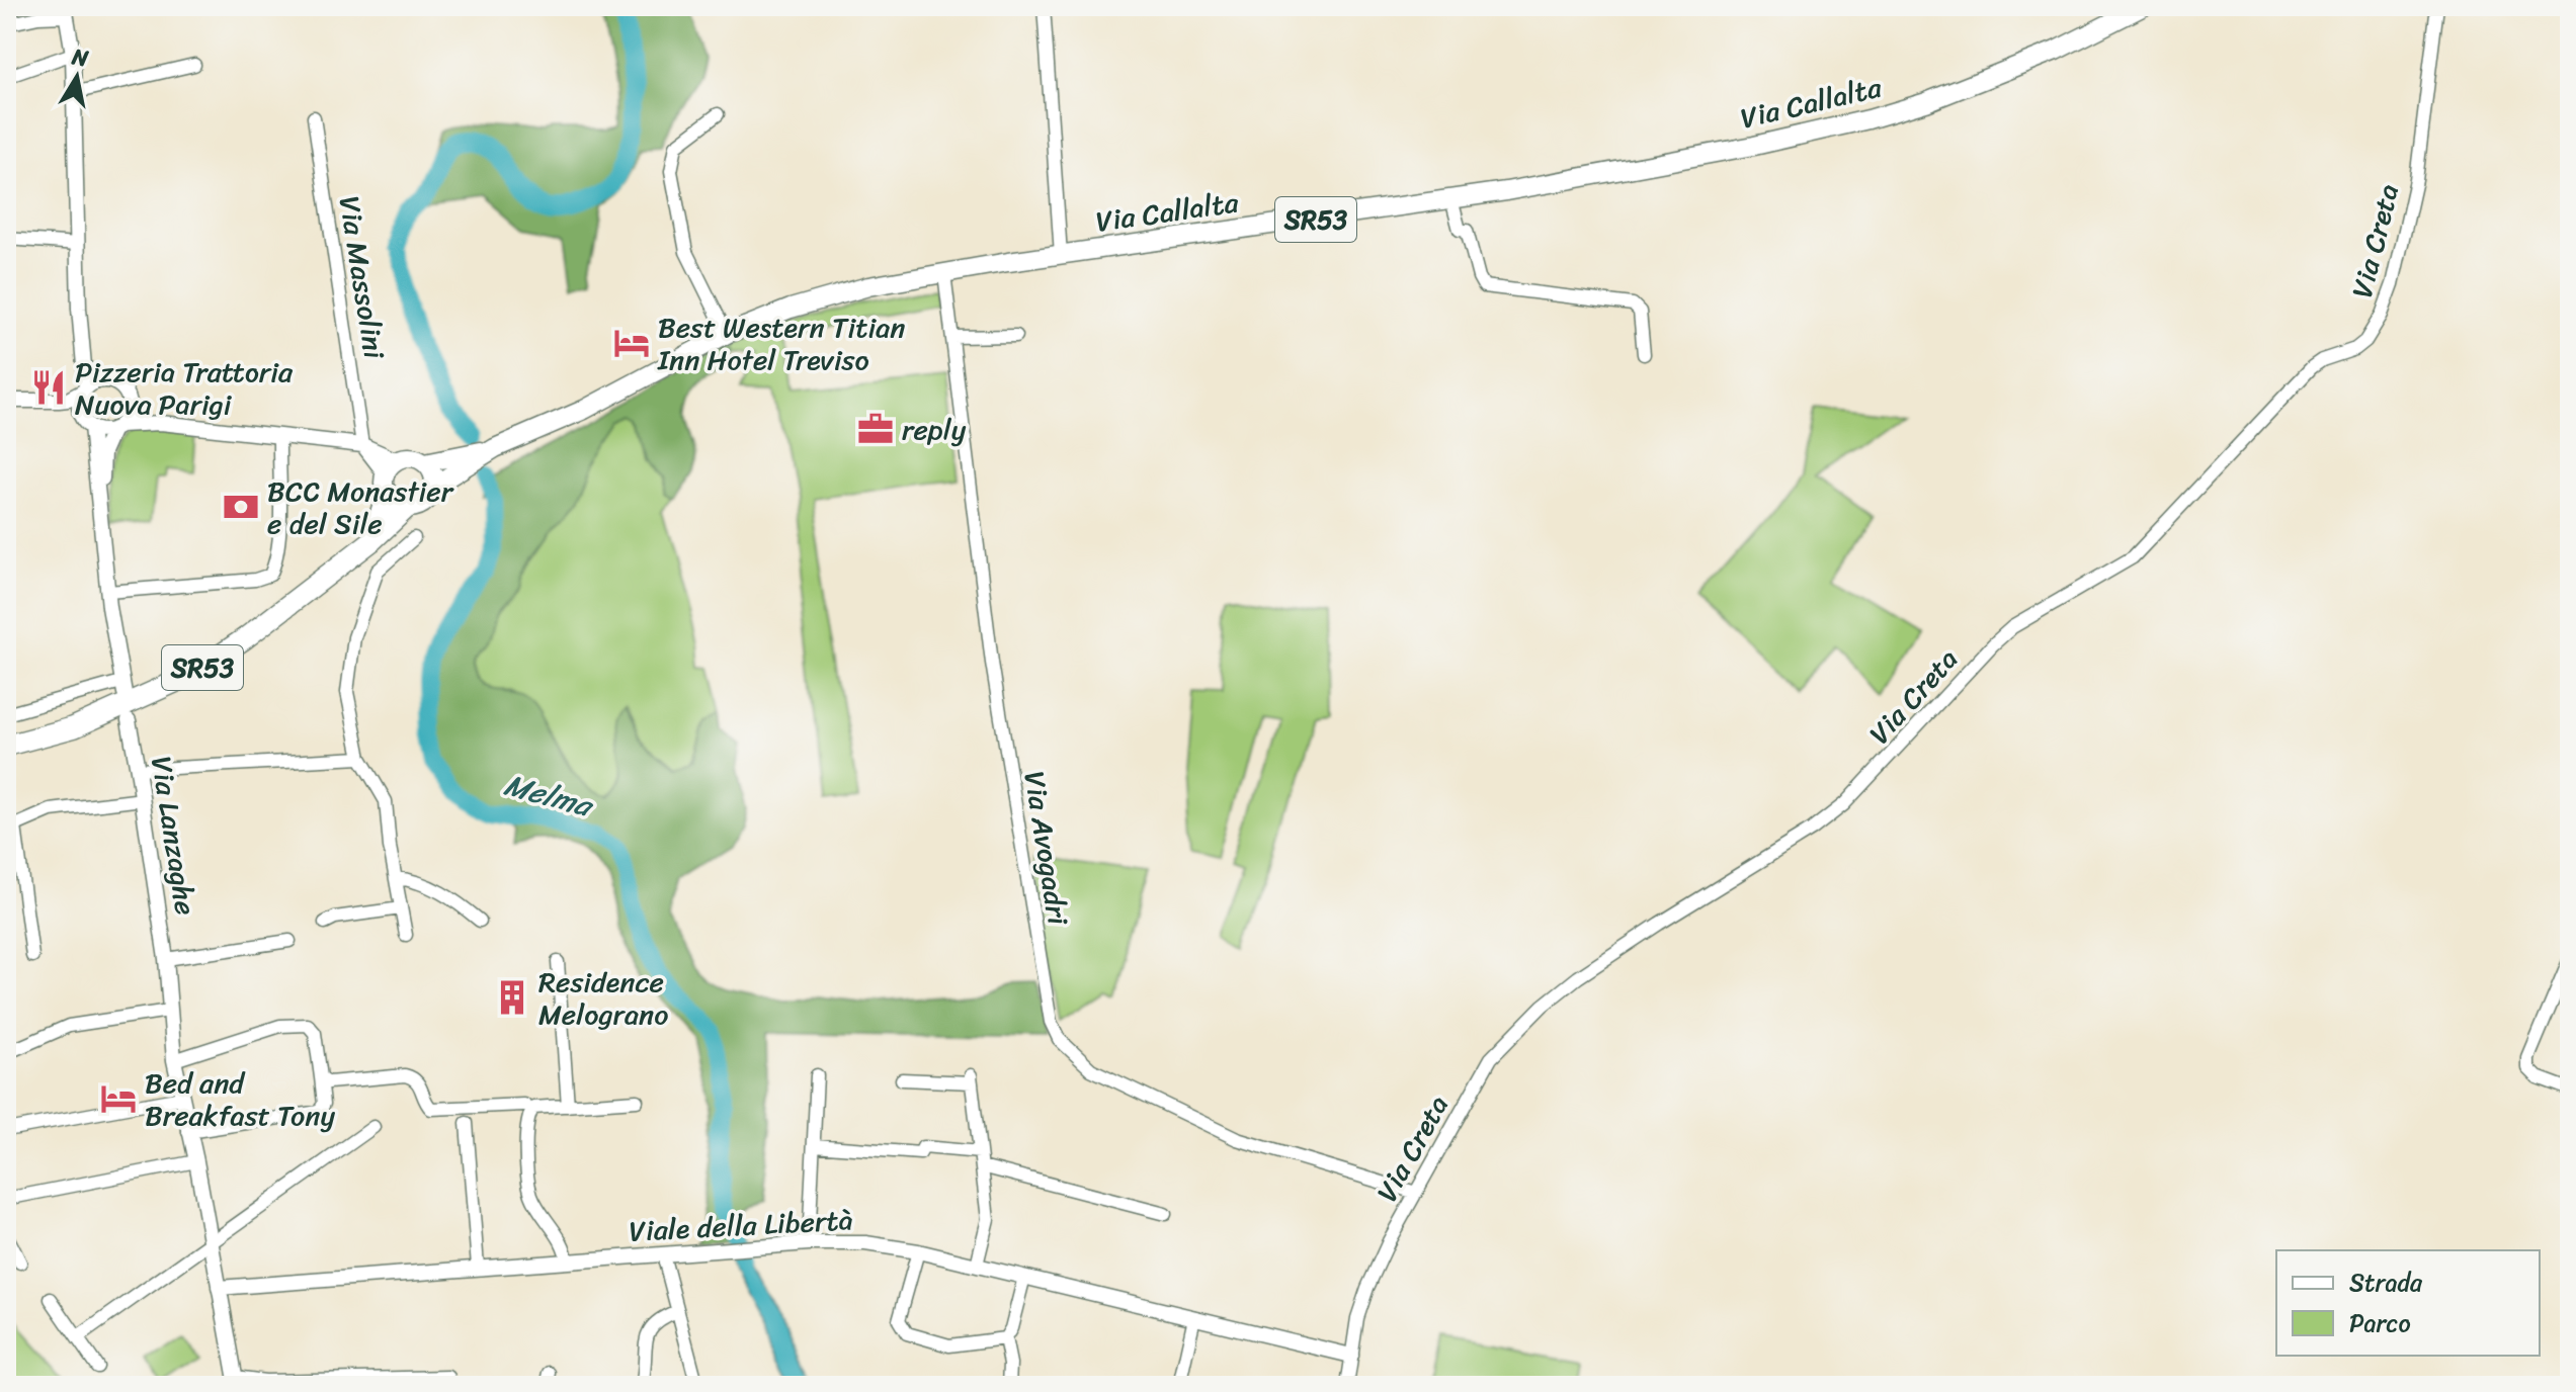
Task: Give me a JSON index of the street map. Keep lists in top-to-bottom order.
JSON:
{
  "streets": {
    "highway": ["SR53"],
    "main road": ["Via Callalta"],
    "street": [
      "Via Creta",
      "Via Massolini",
      "Via Lanzaghe",
      "Via Avogadri",
      "Viale della Libertà"
    ]
  },
  "crossings": [
    ["Via Callalta", "SR53"],
    ["Via Callalta", "Via Avogadri"],
    ["Via Creta", "Via Avogadri"],
    ["Via Creta", "Viale della Libertà"],
    ["Via Lanzaghe", "Viale della Libertà"]
  ],
  "water": ["Melma"],
  "places": {
    "hotel": ["Best Western Titian Inn Hotel Treviso", "Bed and Breakfast Tony"],
    "restaurant": ["Pizzeria Trattoria Nuova Parigi"],
    "office": ["reply"],
    "bank": ["BCC Monastier e del Sile"],
    "building": ["Residence Melograno"]
  },
  "legend": ["Strada", "Parco"],
  "north": "top"
}
